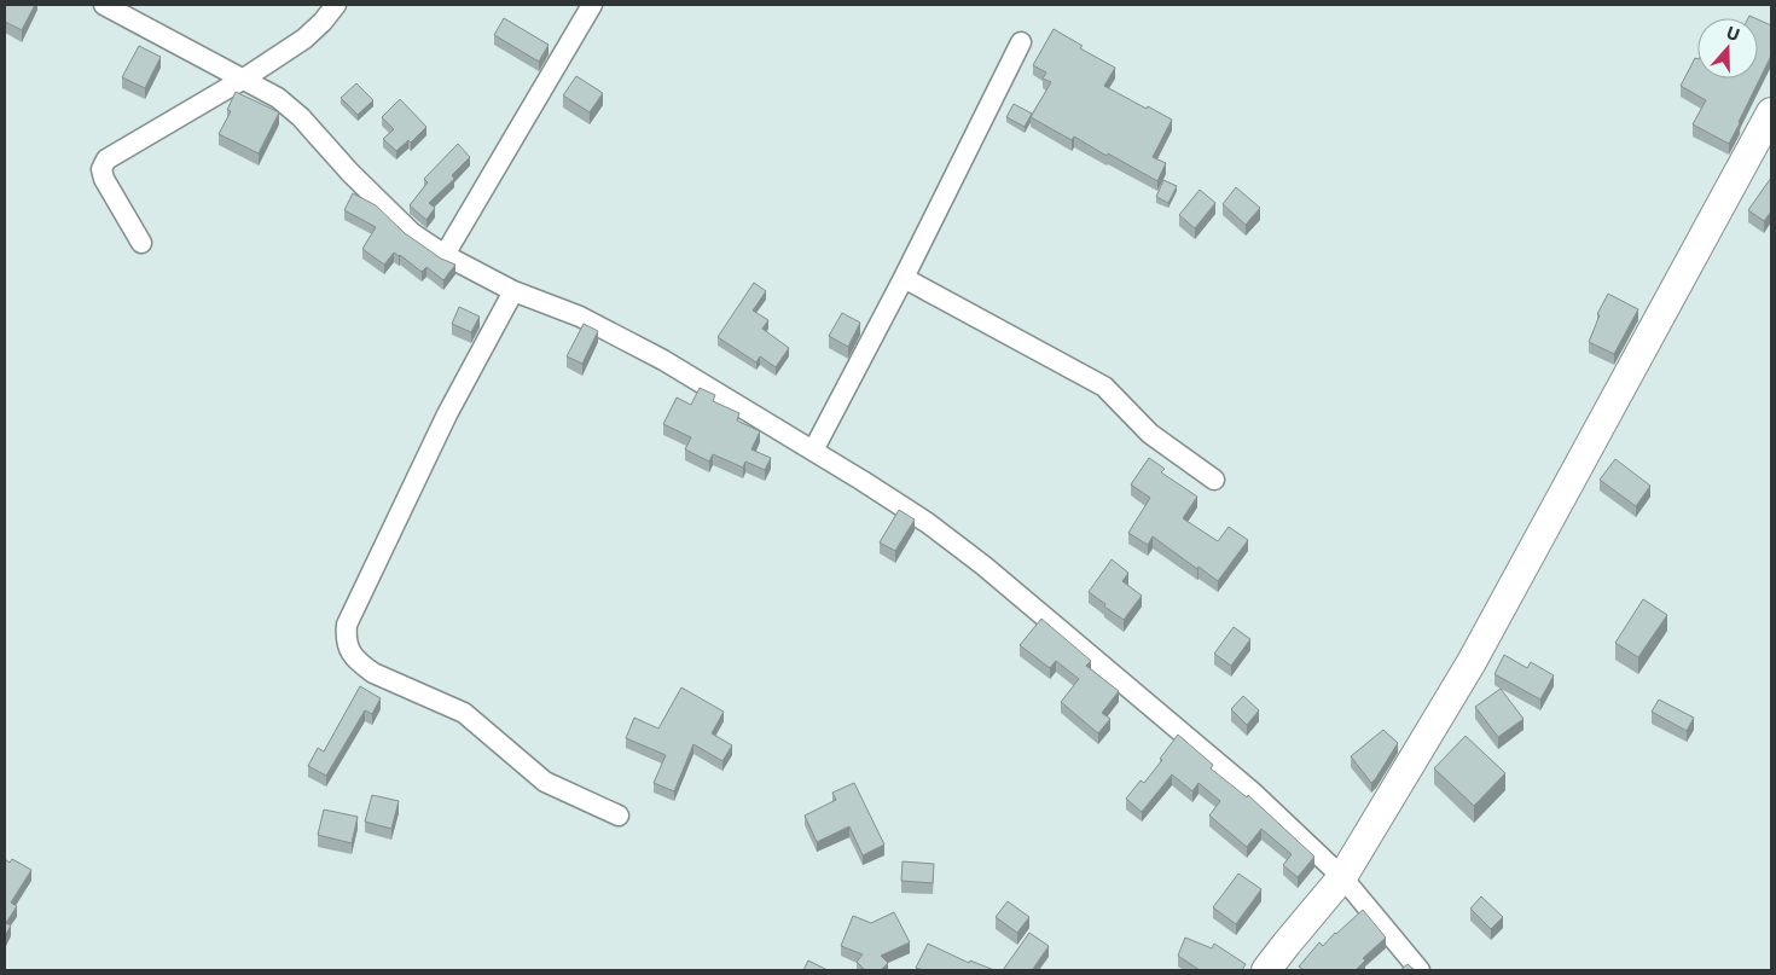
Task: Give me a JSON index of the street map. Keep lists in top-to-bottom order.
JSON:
{
  "north": "top"
}
